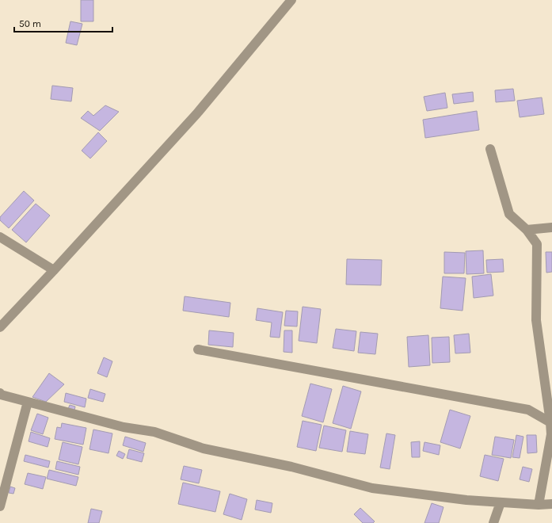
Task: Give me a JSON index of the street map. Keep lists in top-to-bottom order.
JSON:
{
  "scale_bar": "50 m"
}
